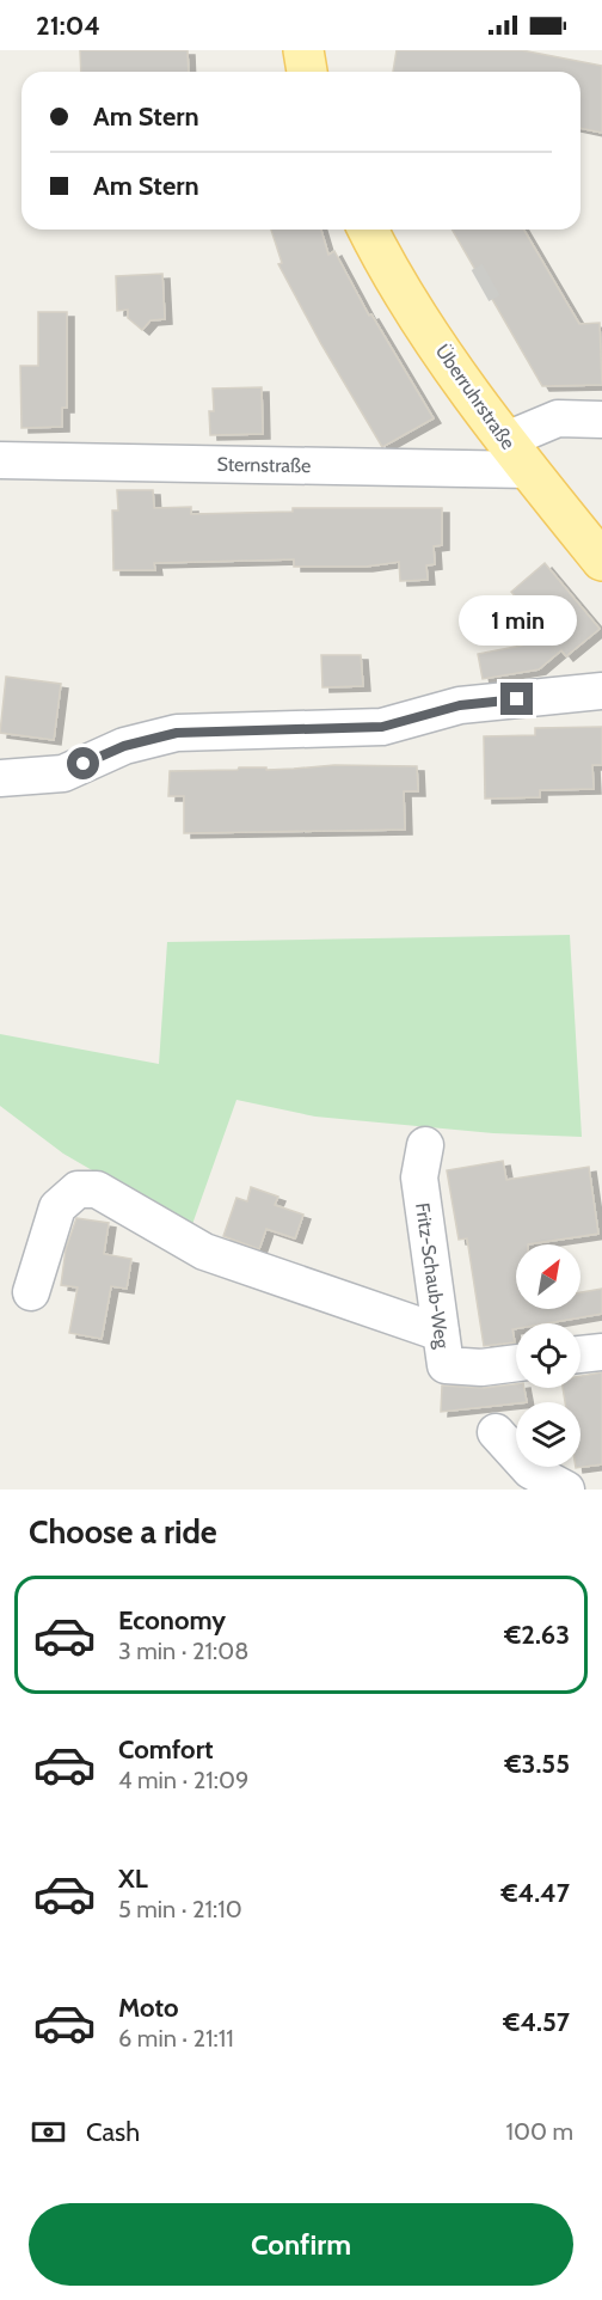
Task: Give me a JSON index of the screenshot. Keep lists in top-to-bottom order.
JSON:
{
  "streets": {
    "main road": ["Überruhrstraße"],
    "street": ["Sternstraße", "Fritz-Schaub-Weg"]
  },
  "crossings": [
    ["Überruhrstraße", "Sternstraße"]
  ],
  "north": "top right",
  "page": {
    "status": "21:04",
    "banner": ["Am Stern", "Am Stern"],
    "bubble": "1 min",
    "heading": "Choose a ride",
    "list": [
      {
        "name": "Economy",
        "note": "3 min · 21:08",
        "value": "€2.63"
      },
      {
        "name": "Comfort",
        "note": "4 min · 21:09",
        "value": "€3.55"
      },
      {
        "name": "XL",
        "note": "5 min · 21:10",
        "value": "€4.47"
      },
      {
        "name": "Moto",
        "note": "6 min · 21:11",
        "value": "€4.57"
      }
    ],
    "pay": ["Cash", "100 m"],
    "buttons": "Confirm"
  }
}
